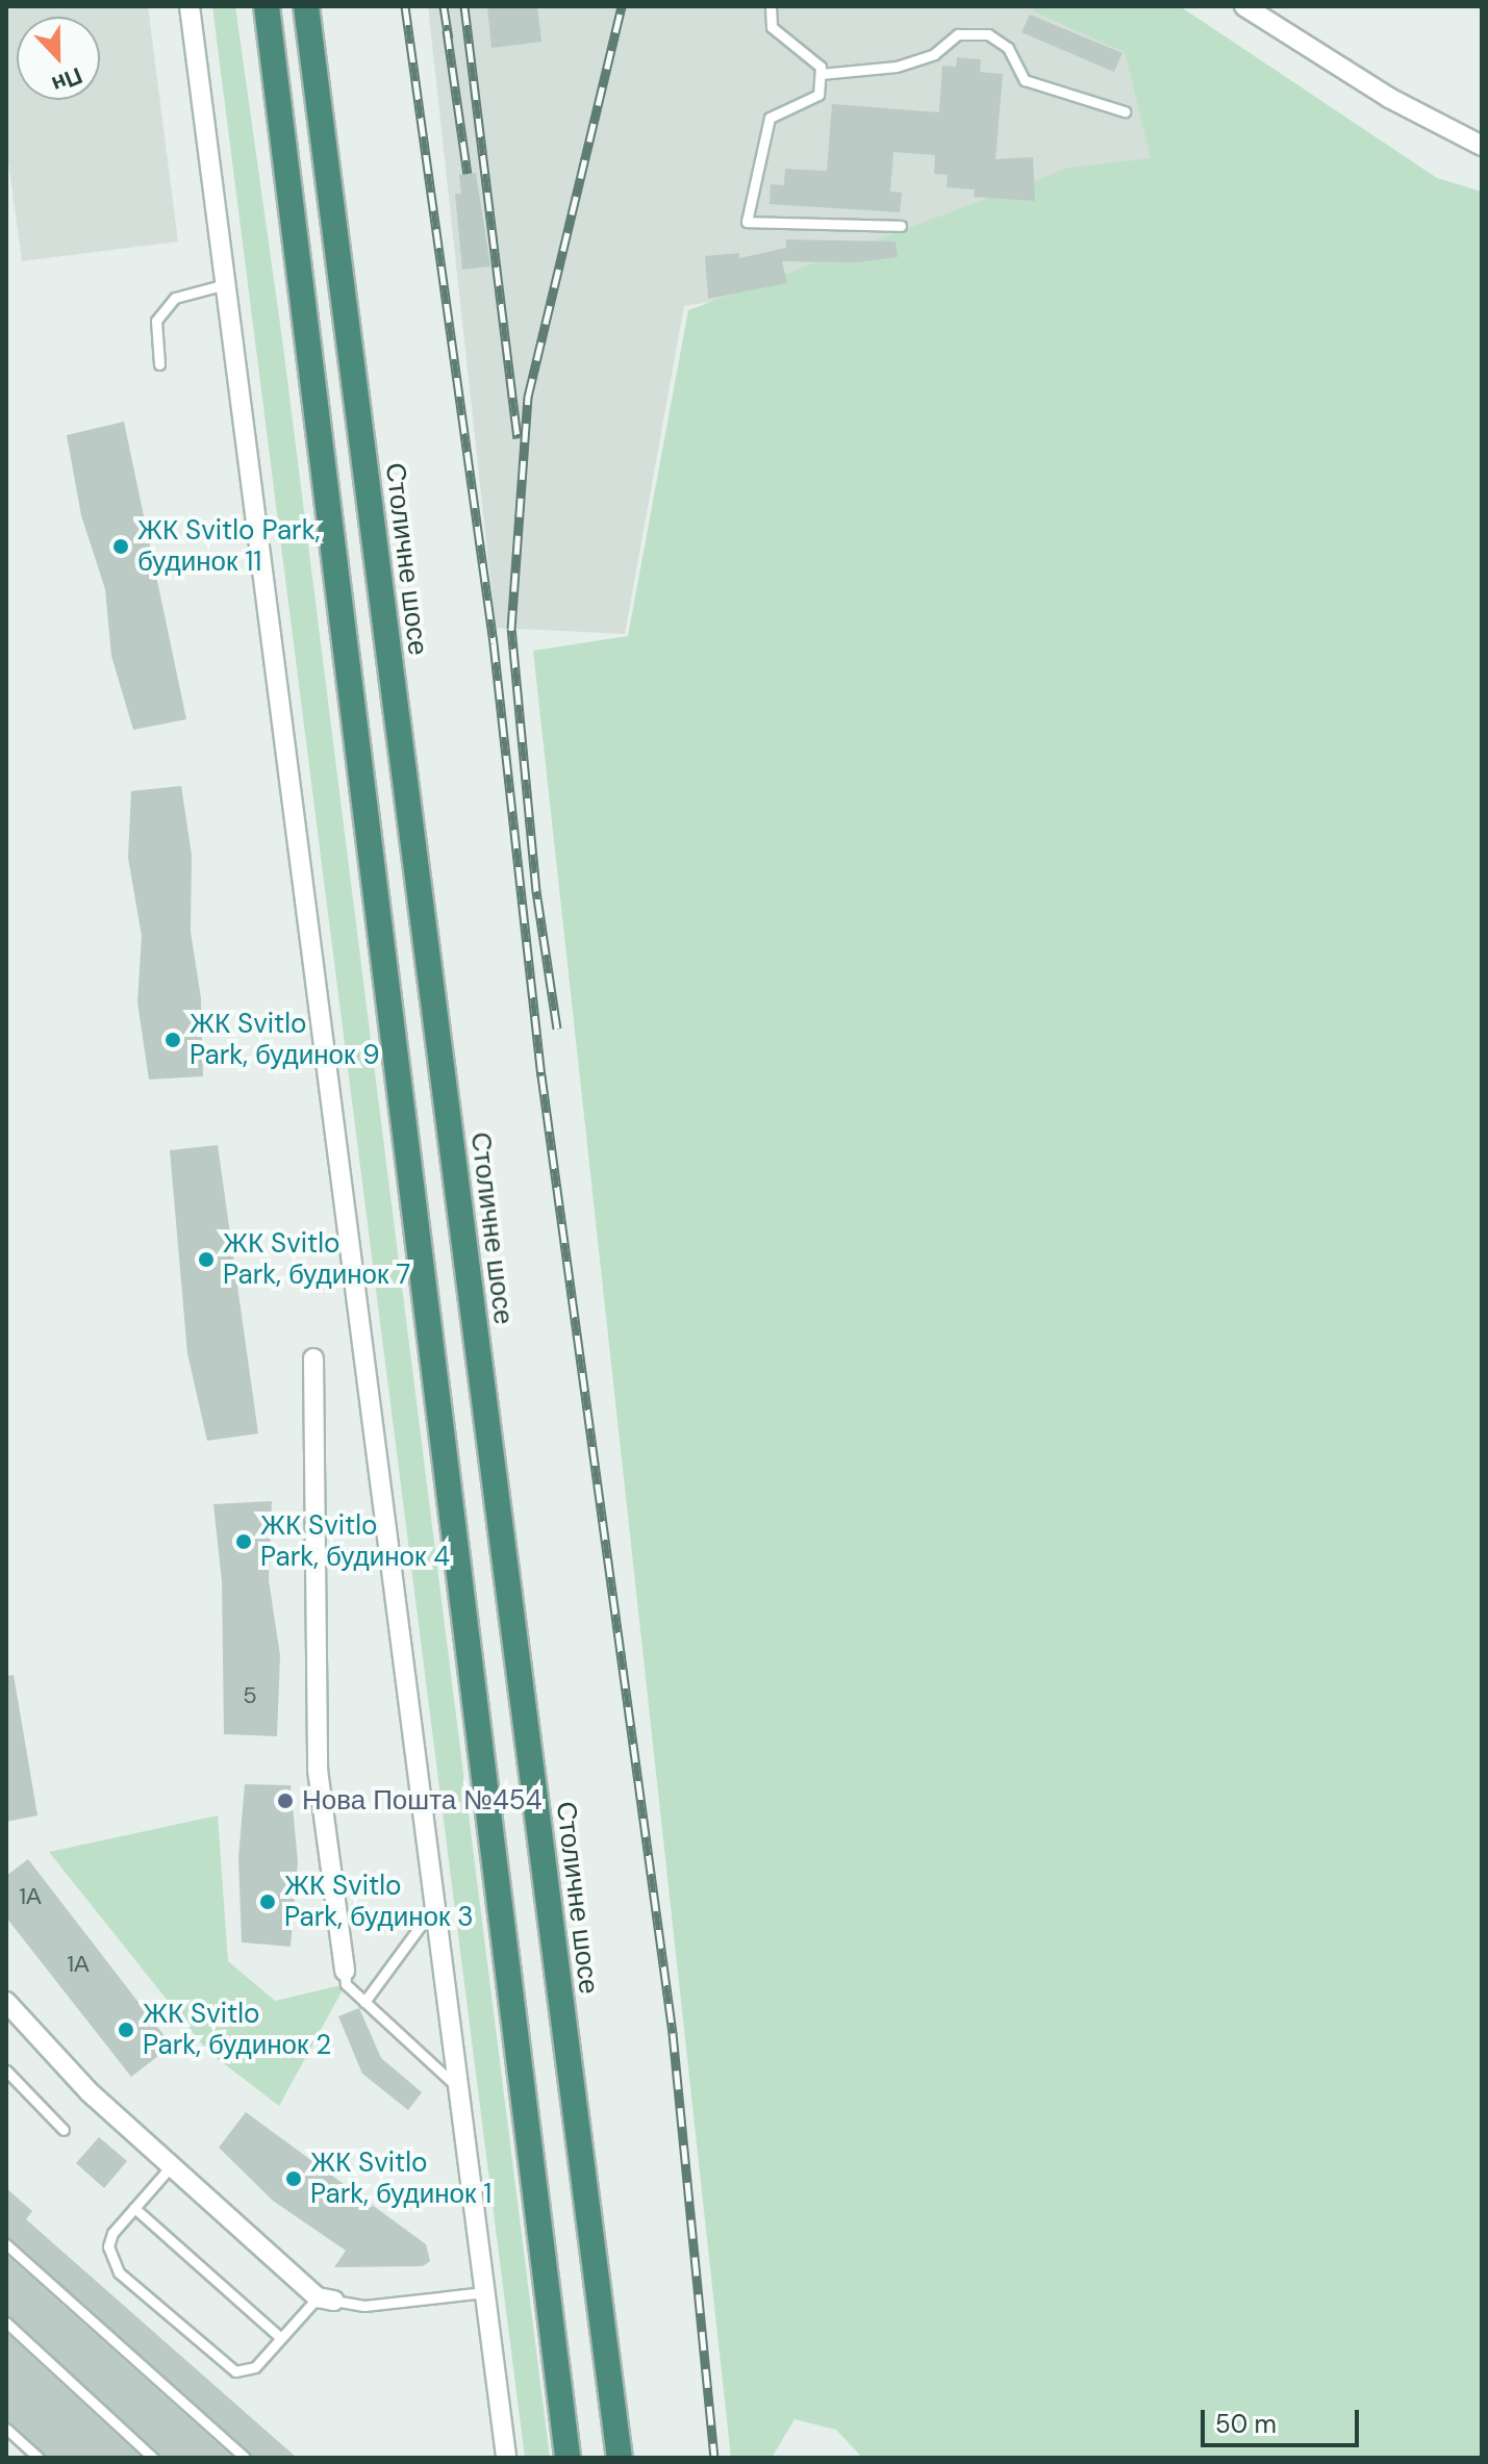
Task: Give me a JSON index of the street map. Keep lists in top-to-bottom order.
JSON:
{
  "streets": {
    "highway": ["Столичне шосе"]
  },
  "places": [
    "ЖК Svitlo Park, будинок 11",
    "ЖК Svitlo Park, будинок 9",
    "ЖК Svitlo Park, будинок 7",
    "ЖК Svitlo Park, будинок 4",
    "Нова Пошта №454",
    "ЖК Svitlo Park, будинок 3",
    "ЖК Svitlo Park, будинок 2",
    "ЖК Svitlo Park, будинок 1"
  ],
  "house_numbers": ["5", "1А", "1А"],
  "scale_bar": "50 m",
  "north": "bottom"
}
